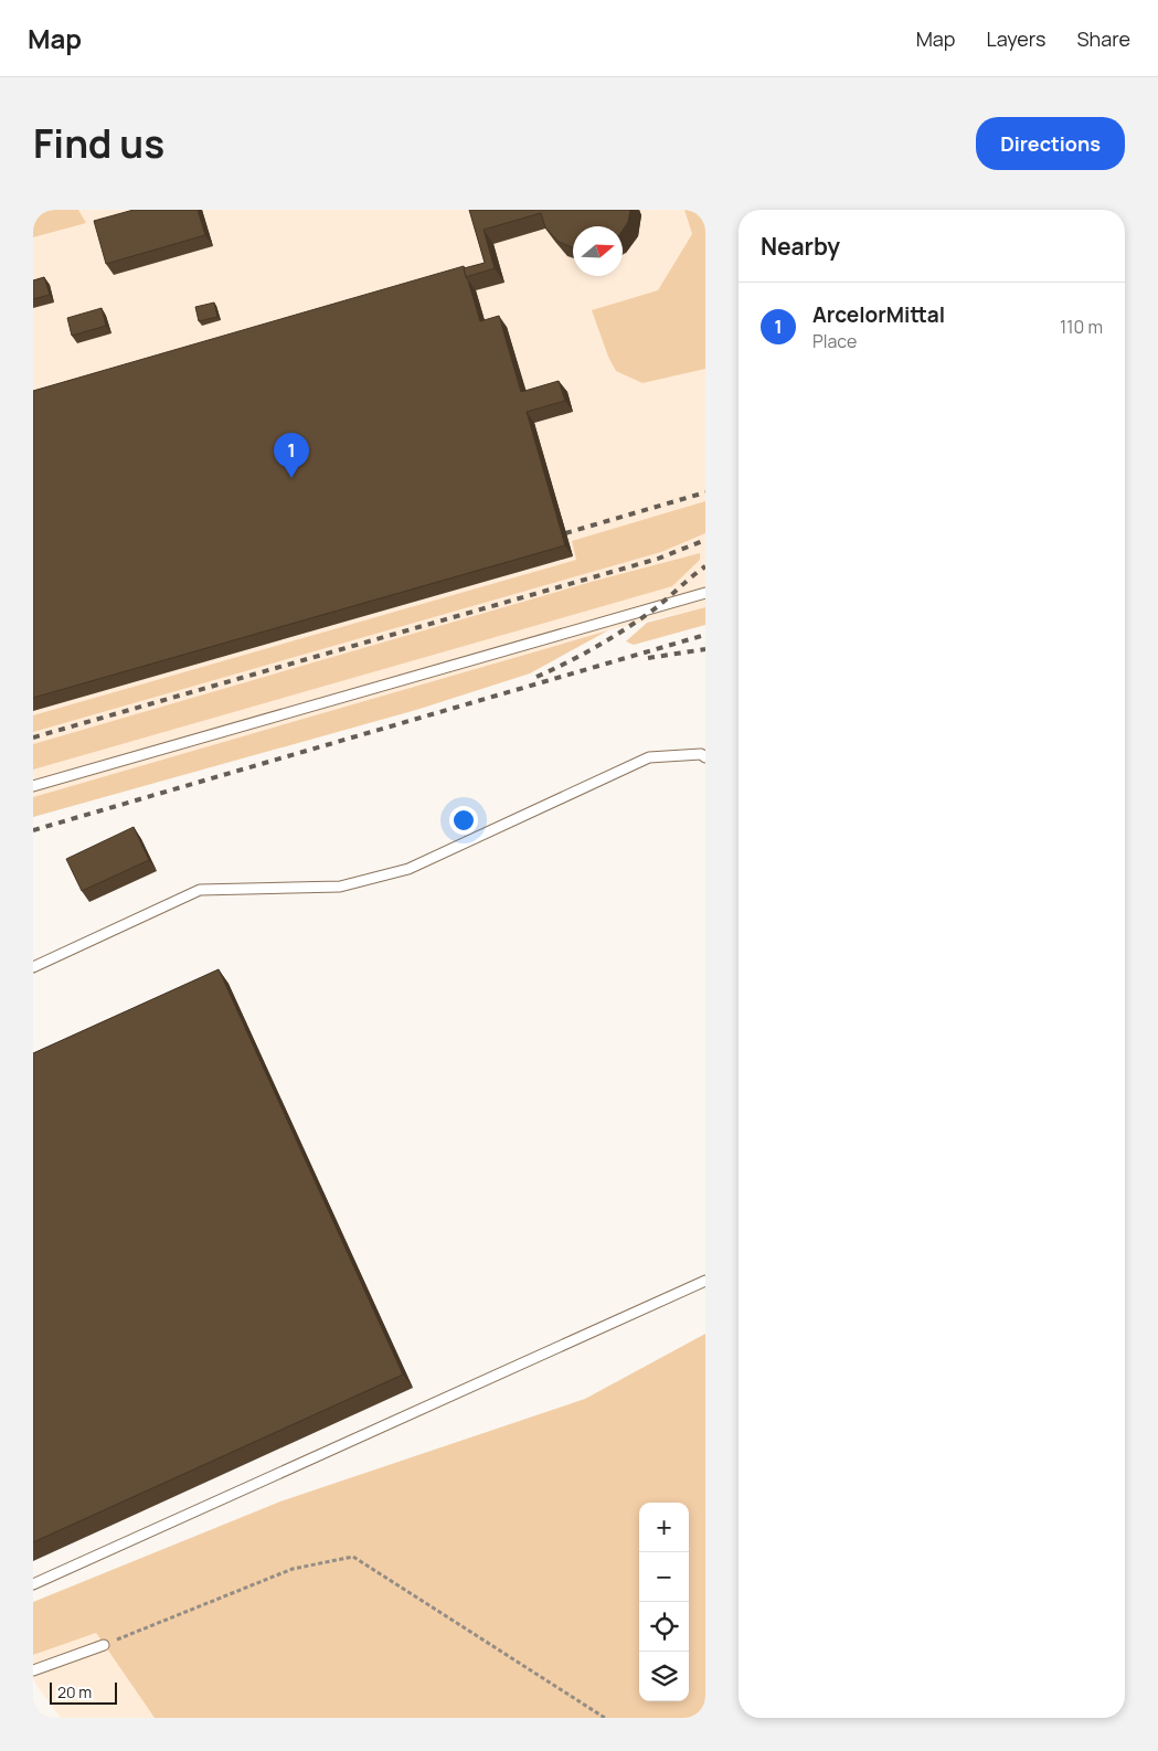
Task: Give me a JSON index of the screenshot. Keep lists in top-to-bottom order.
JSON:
{
  "scale_bar": "20 m",
  "north": "right",
  "page": {
    "header": "Map",
    "nav": ["Map", "Layers", "Share"],
    "title": "Find us",
    "buttons": "Directions",
    "heading": "Nearby",
    "list": [
      {
        "mark": "1",
        "name": "ArcelorMittal",
        "note": "Place",
        "value": "110 m"
      }
    ],
    "pins": "1",
    "map_buttons": ["+", "−"],
    "scale": "20 m"
  }
}
